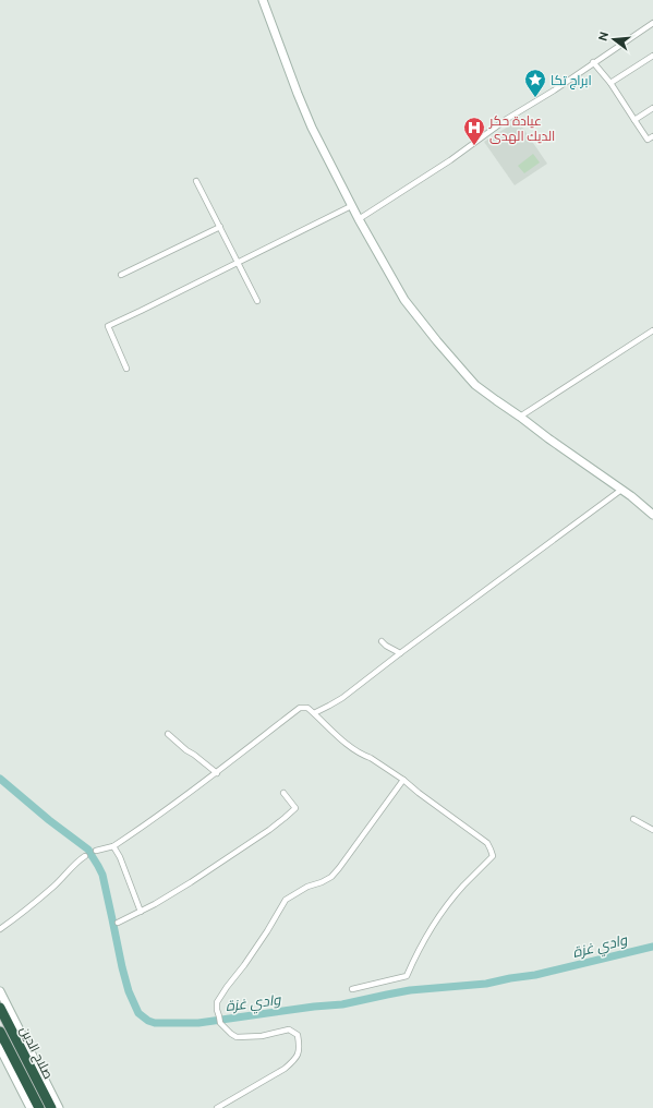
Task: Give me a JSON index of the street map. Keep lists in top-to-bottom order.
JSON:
{
  "streets": {
    "highway": ["صلاح الدين"]
  },
  "water": ["وادي غزة"],
  "places": {
    "place": ["ابراج تكا"],
    "hospital": ["عيادة حكر الديك الهدى"]
  },
  "north": "left"
}
